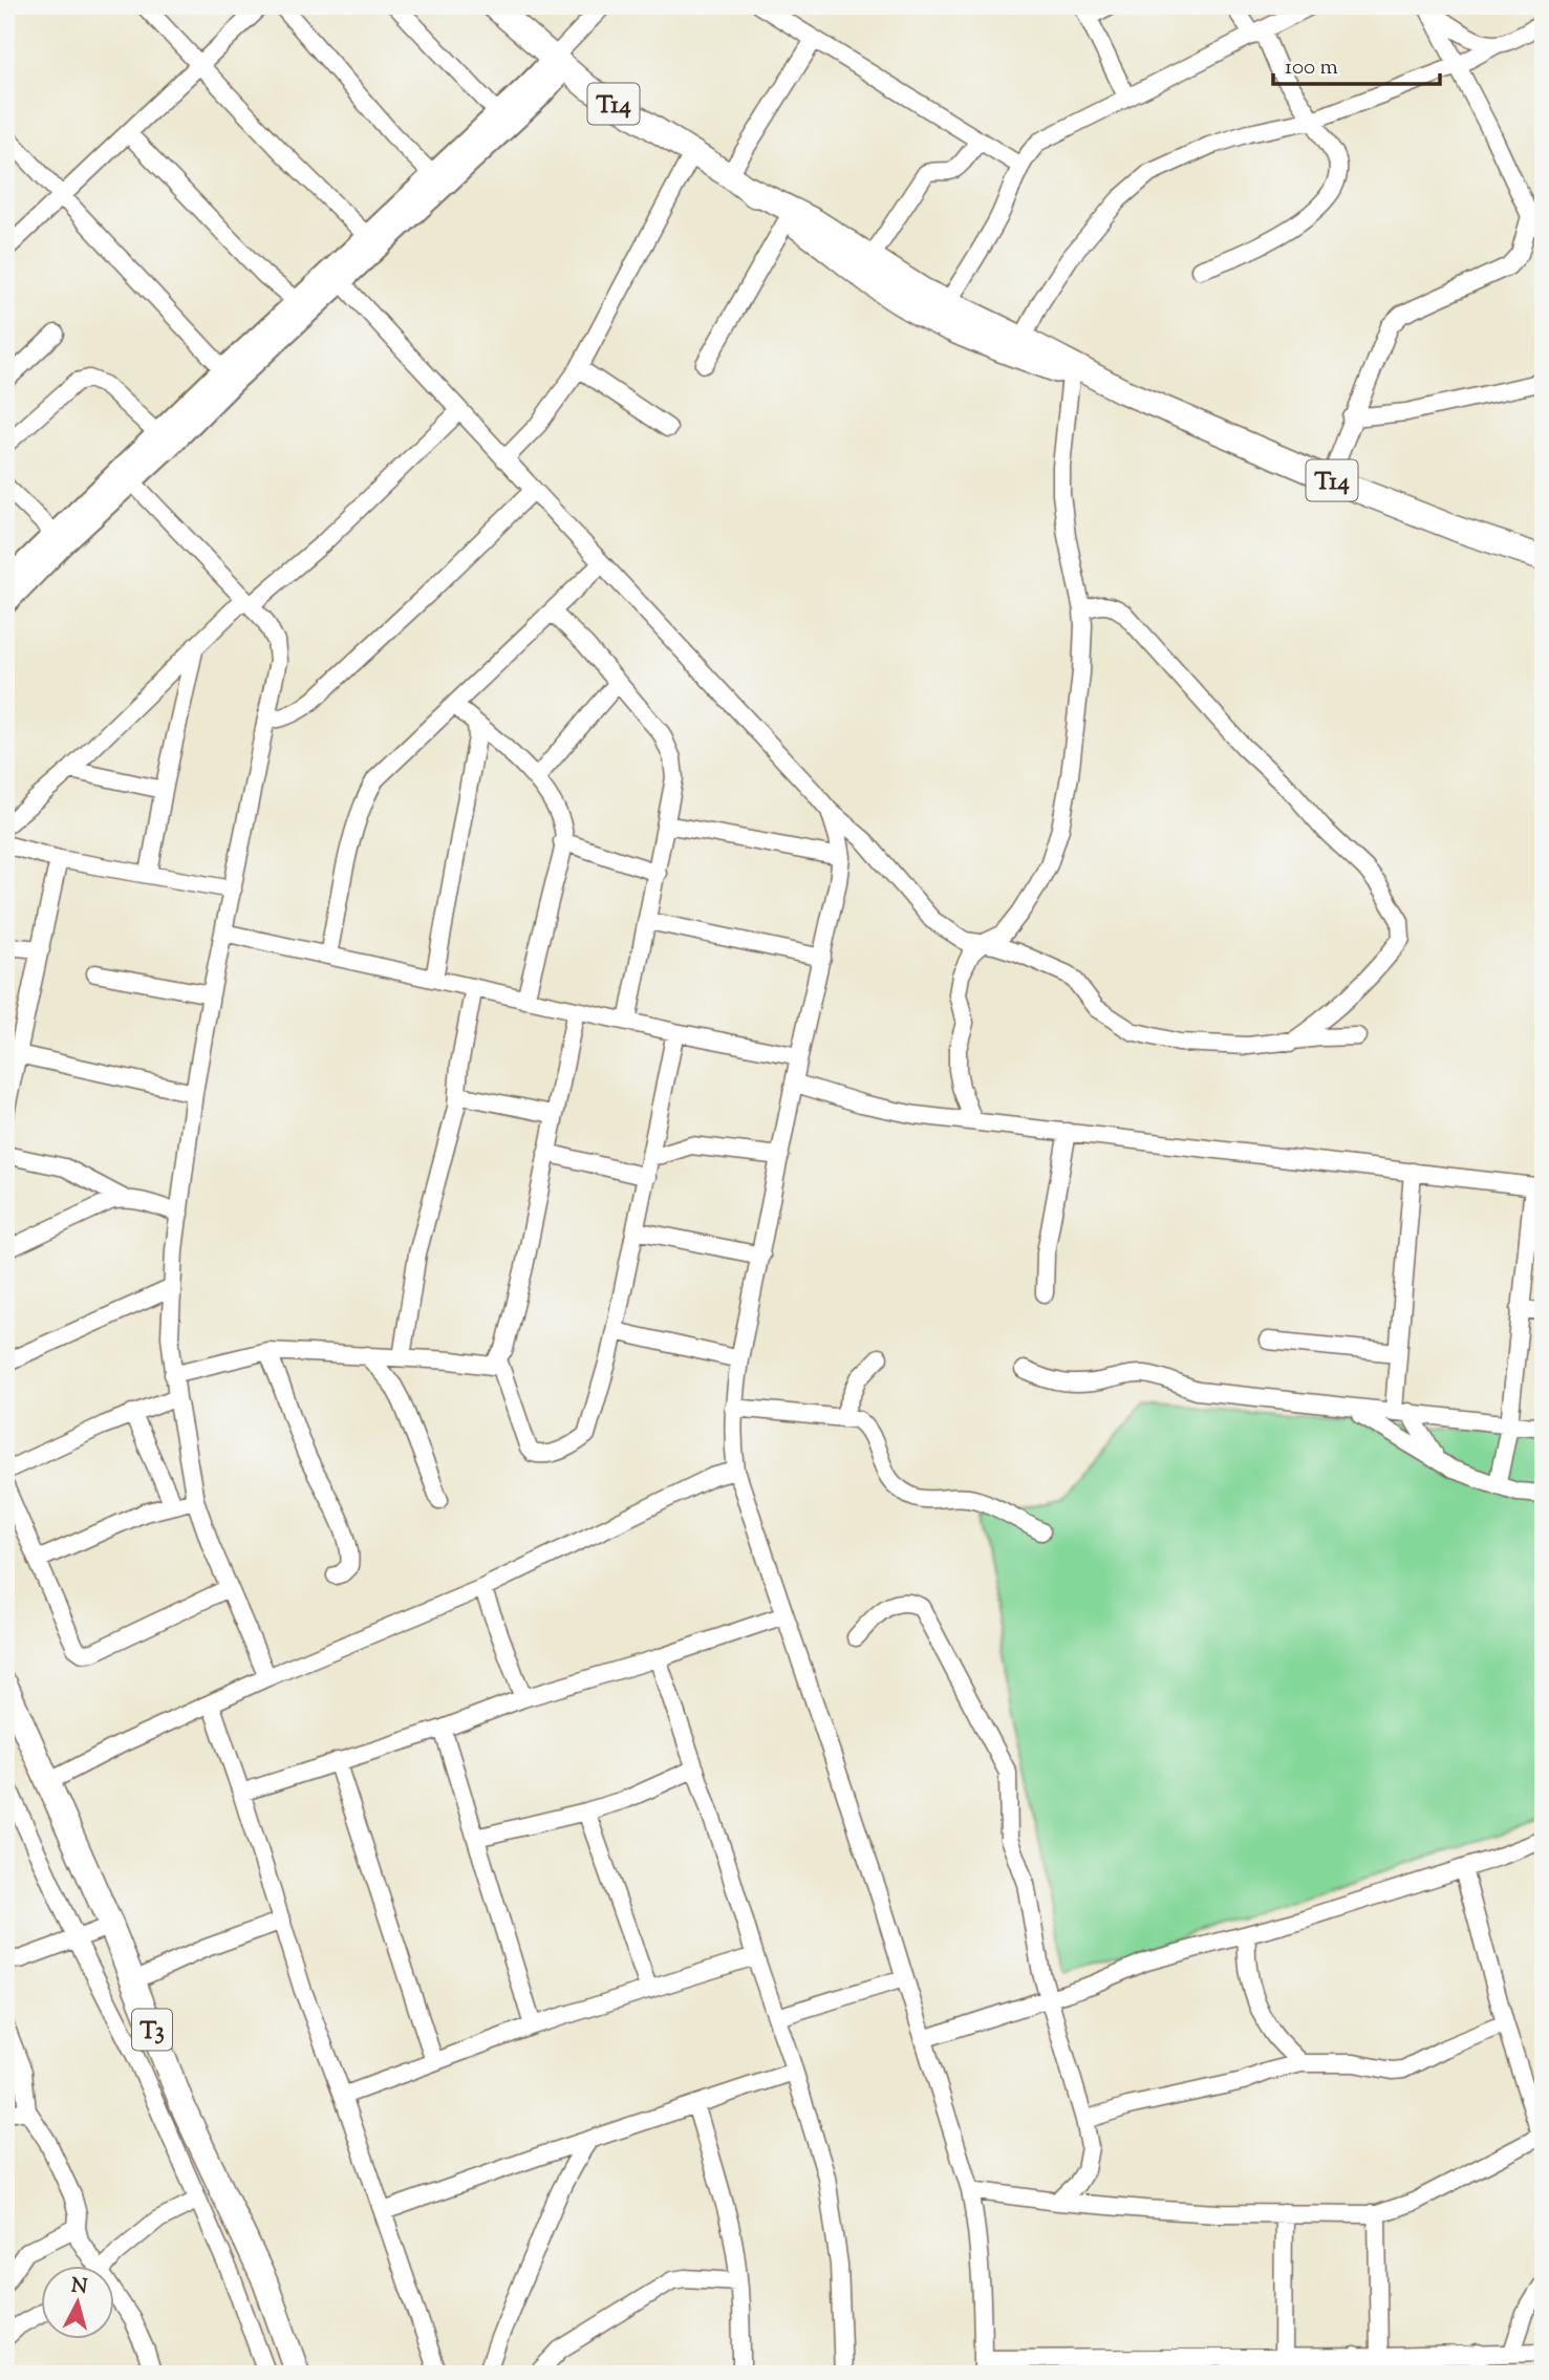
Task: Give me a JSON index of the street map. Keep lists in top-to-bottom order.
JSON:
{
  "streets": {
    "highway": ["T14", "T3"]
  },
  "scale_bar": "100 m",
  "north": "top"
}
